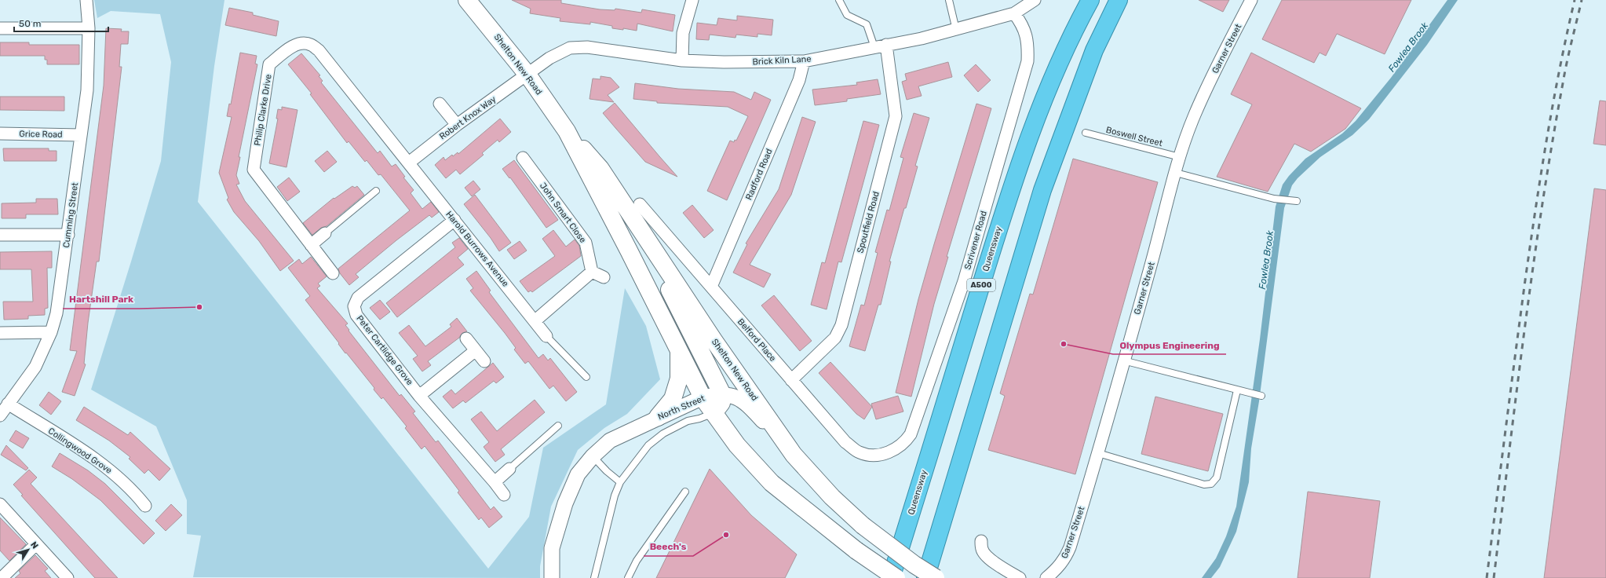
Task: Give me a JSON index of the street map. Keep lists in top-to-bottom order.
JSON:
{
  "streets": {
    "highway": ["Queensway", "A500"],
    "main road": ["Shelton New Road"],
    "street": [
      "Garner Street",
      "Brick Kiln Lane",
      "Philip Clarke Drive",
      "Robert Knox Way",
      "Grice Road",
      "Radford Road",
      "John Smart Close",
      "Cumming Street",
      "Spoutfield Road",
      "Scrivener Road",
      "Harold Burrows Avenue",
      "Belford Place",
      "Peter Cartlidge Grove",
      "North Street",
      "Collingwood Grove"
    ],
    "lane": ["Boswell Street"]
  },
  "crossings": [
    ["Garner Street", "Boswell Street"],
    ["Brick Kiln Lane", "Shelton New Road"],
    ["Brick Kiln Lane", "Robert Knox Way"],
    ["Brick Kiln Lane", "Radford Road"],
    ["Brick Kiln Lane", "Spoutfield Road"],
    ["Brick Kiln Lane", "Scrivener Road"],
    ["Shelton New Road", "Robert Knox Way"],
    ["Shelton New Road", "North Street"],
    ["Philip Clarke Drive", "Robert Knox Way"],
    ["Philip Clarke Drive", "Harold Burrows Avenue"],
    ["Robert Knox Way", "Harold Burrows Avenue"],
    ["Grice Road", "Cumming Street"],
    ["Radford Road", "Belford Place"],
    ["Cumming Street", "Collingwood Grove"],
    ["Spoutfield Road", "Belford Place"],
    ["Scrivener Road", "Belford Place"],
    ["Harold Burrows Avenue", "Peter Cartlidge Grove"]
  ],
  "water": ["Fowlea Brook"],
  "places": ["Hartshill Park", "Olympus Engineering", "Beech's"],
  "scale_bar": "50 m",
  "north": "top right"
}
